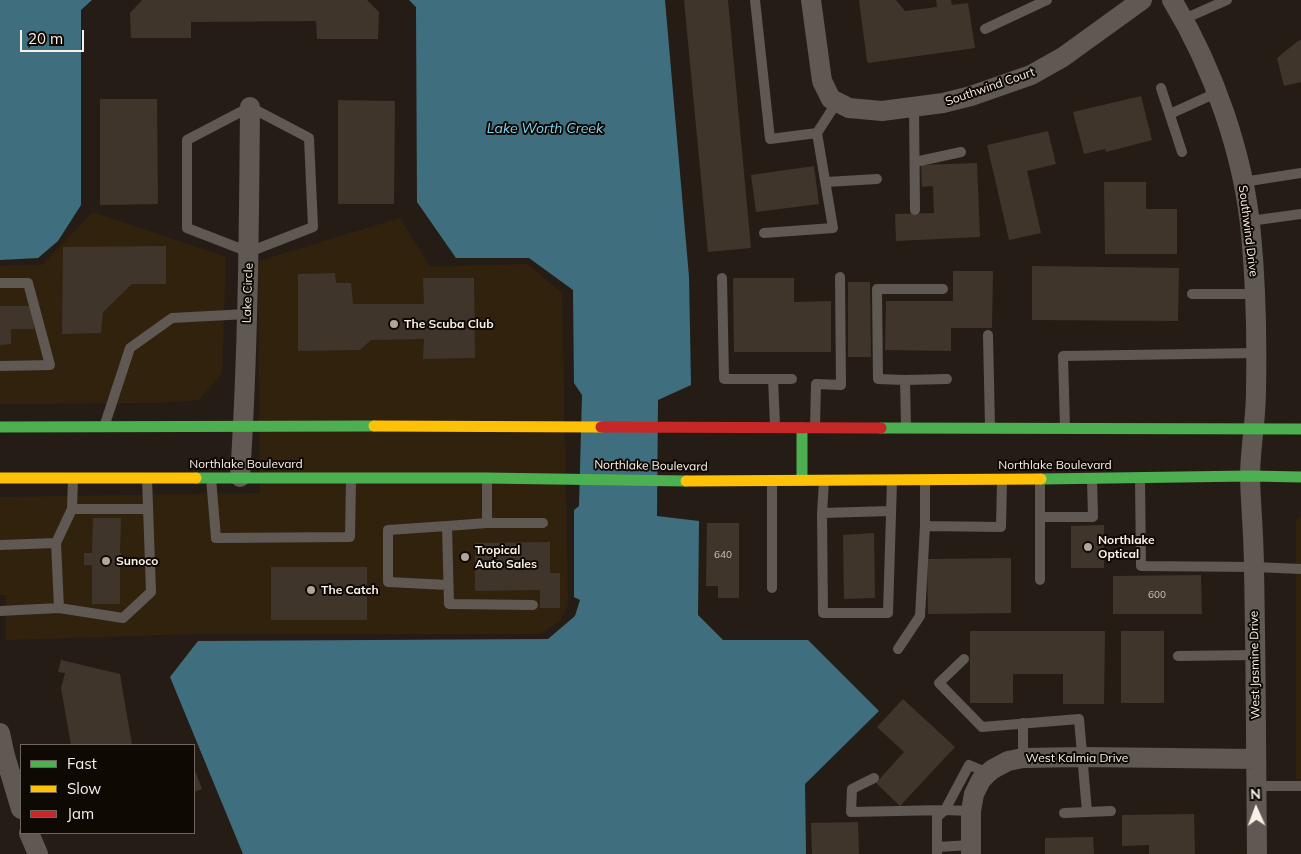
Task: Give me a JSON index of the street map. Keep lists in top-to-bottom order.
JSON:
{
  "streets": {
    "main road": ["Northlake Boulevard"],
    "street": [
      "Southwind Court",
      "Southwind Drive",
      "Lake Circle",
      "West Jasmine Drive",
      "West Kalmia Drive"
    ]
  },
  "crossings": [
    ["Southwind Drive", "Northlake Boulevard"],
    ["Southwind Drive", "West Jasmine Drive"],
    ["Lake Circle", "Northlake Boulevard"],
    ["Northlake Boulevard", "West Jasmine Drive"],
    ["West Jasmine Drive", "West Kalmia Drive"]
  ],
  "water": ["Lake Worth Creek"],
  "places": [
    "The Scuba Club",
    "Northlake Optical",
    "Tropical Auto Sales",
    "Sunoco",
    "The Catch"
  ],
  "house_numbers": ["640", "600"],
  "legend": ["Fast", "Slow", "Jam"],
  "scale_bar": "20 m",
  "north": "top"
}
